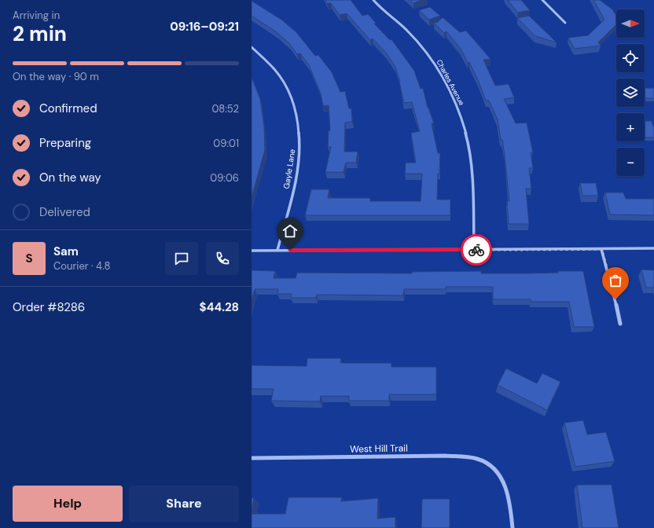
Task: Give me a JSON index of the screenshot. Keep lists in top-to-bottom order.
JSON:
{
  "streets": {
    "street": ["Charles Avenue", "Gayle Lane", "West Hill Trail"]
  },
  "north": "right",
  "page": {
    "heading": ["2 min", "Arriving in", "09:16–09:21"],
    "panel": [
      "Sam",
      "Courier · 4.8",
      "Order #8286",
      "$44.28"
    ],
    "map_buttons": ["+", "−"],
    "bar": "On the way · 90 m",
    "list": [
      ["Confirmed", "08:52"],
      ["Preparing", "09:01"],
      ["On the way", "09:06"],
      "Delivered"
    ],
    "round": "S",
    "buttons": ["Help", "Share"]
  }
}
